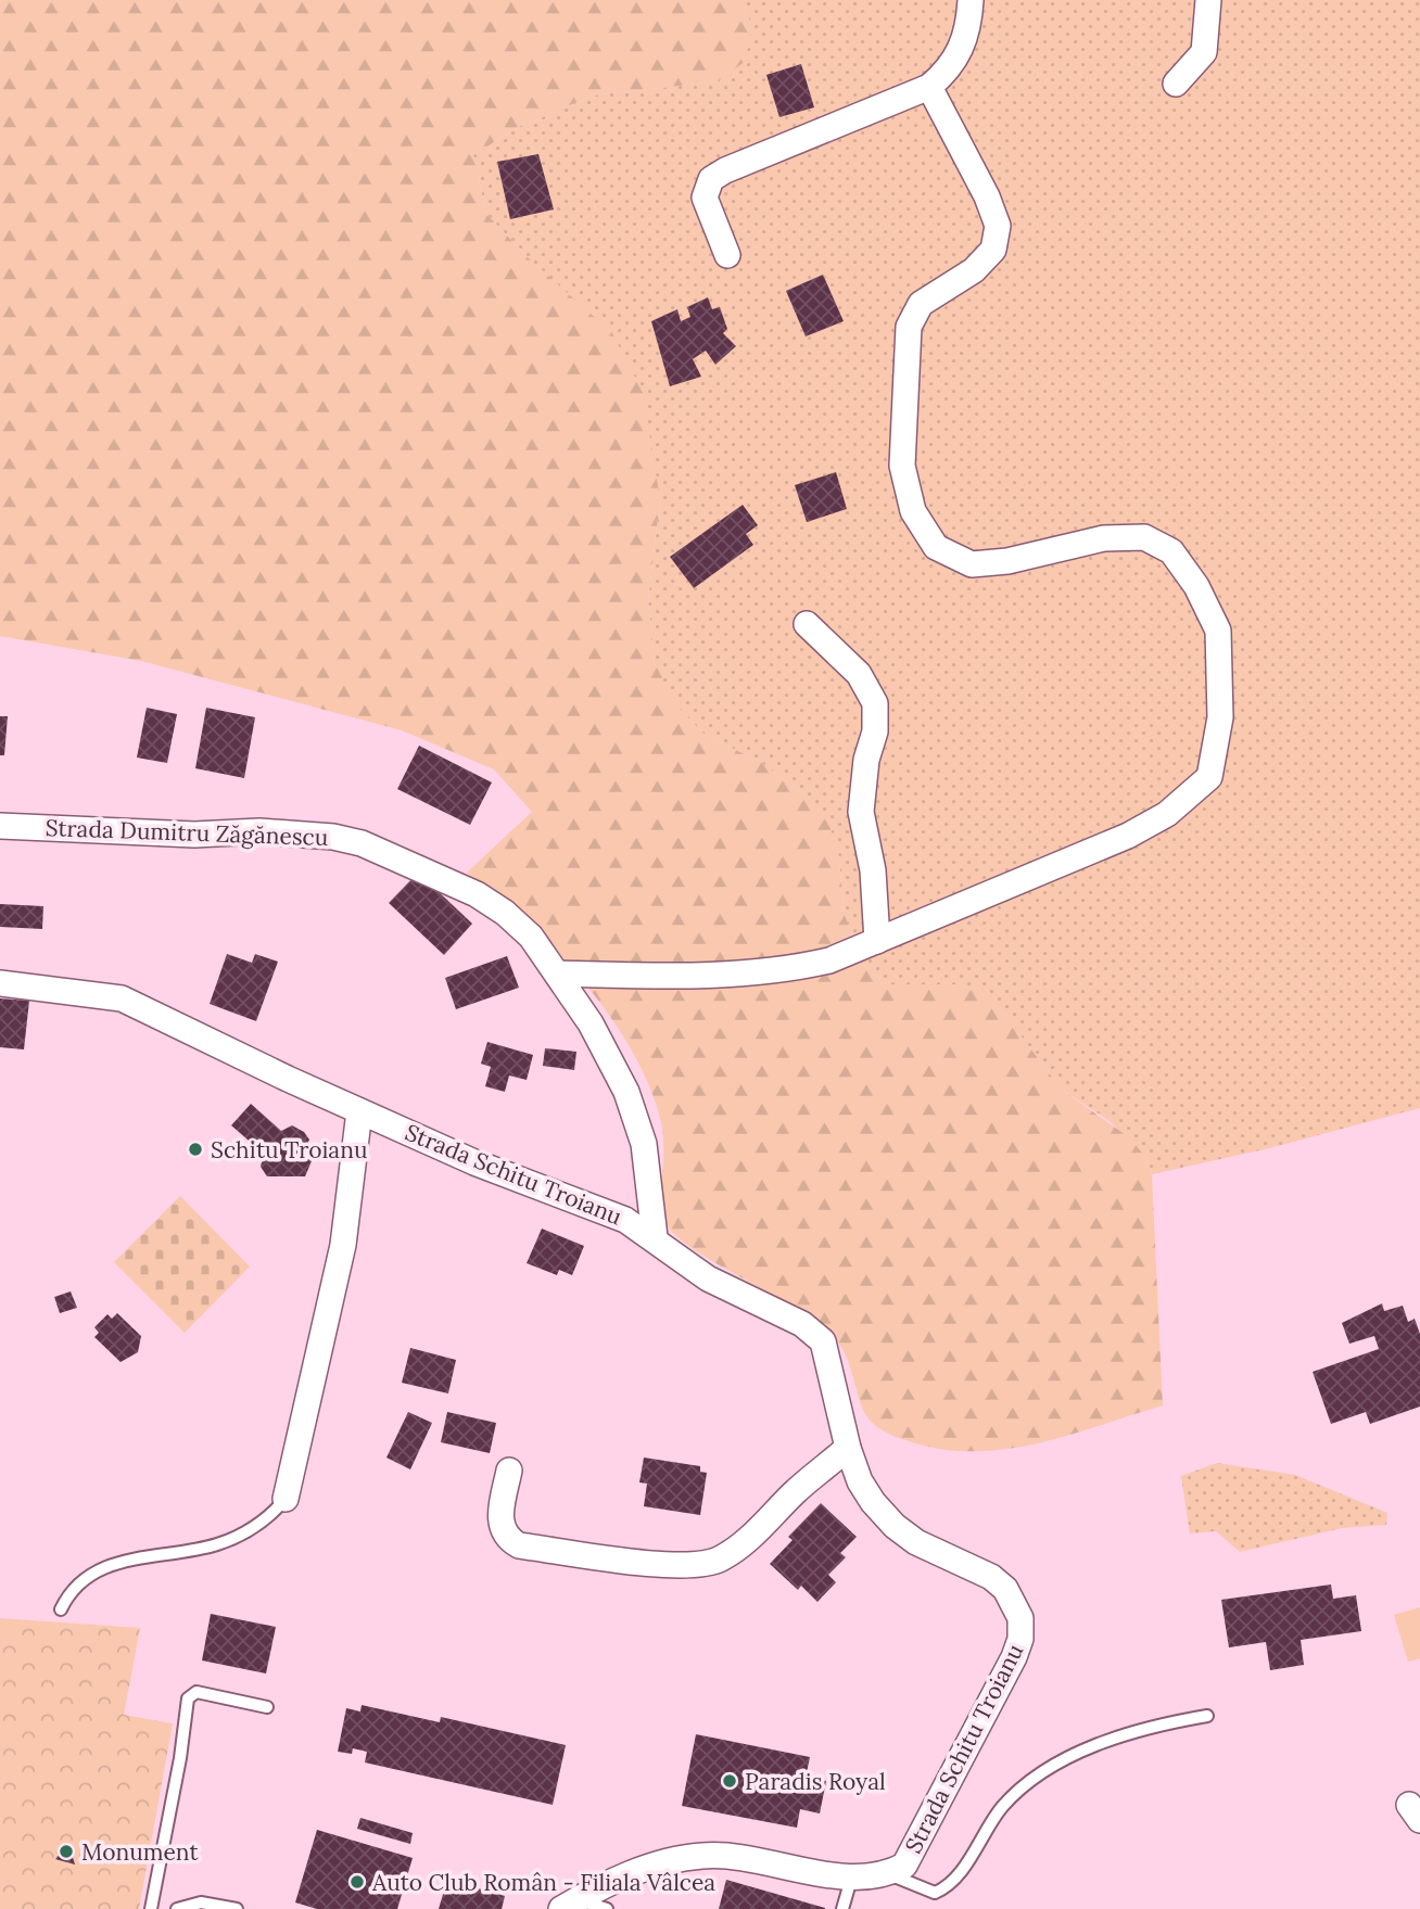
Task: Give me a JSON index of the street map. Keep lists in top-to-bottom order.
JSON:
{
  "streets": {
    "street": ["Strada Dumitru Zăgănescu", "Strada Schitu Troianu"]
  },
  "crossings": [
    ["Strada Dumitru Zăgănescu", "Strada Schitu Troianu"]
  ],
  "places": [
    "Schitu Troianu",
    "Paradis Royal",
    "Monument",
    "Auto Club Român - Filiala Vâlcea"
  ]
}
